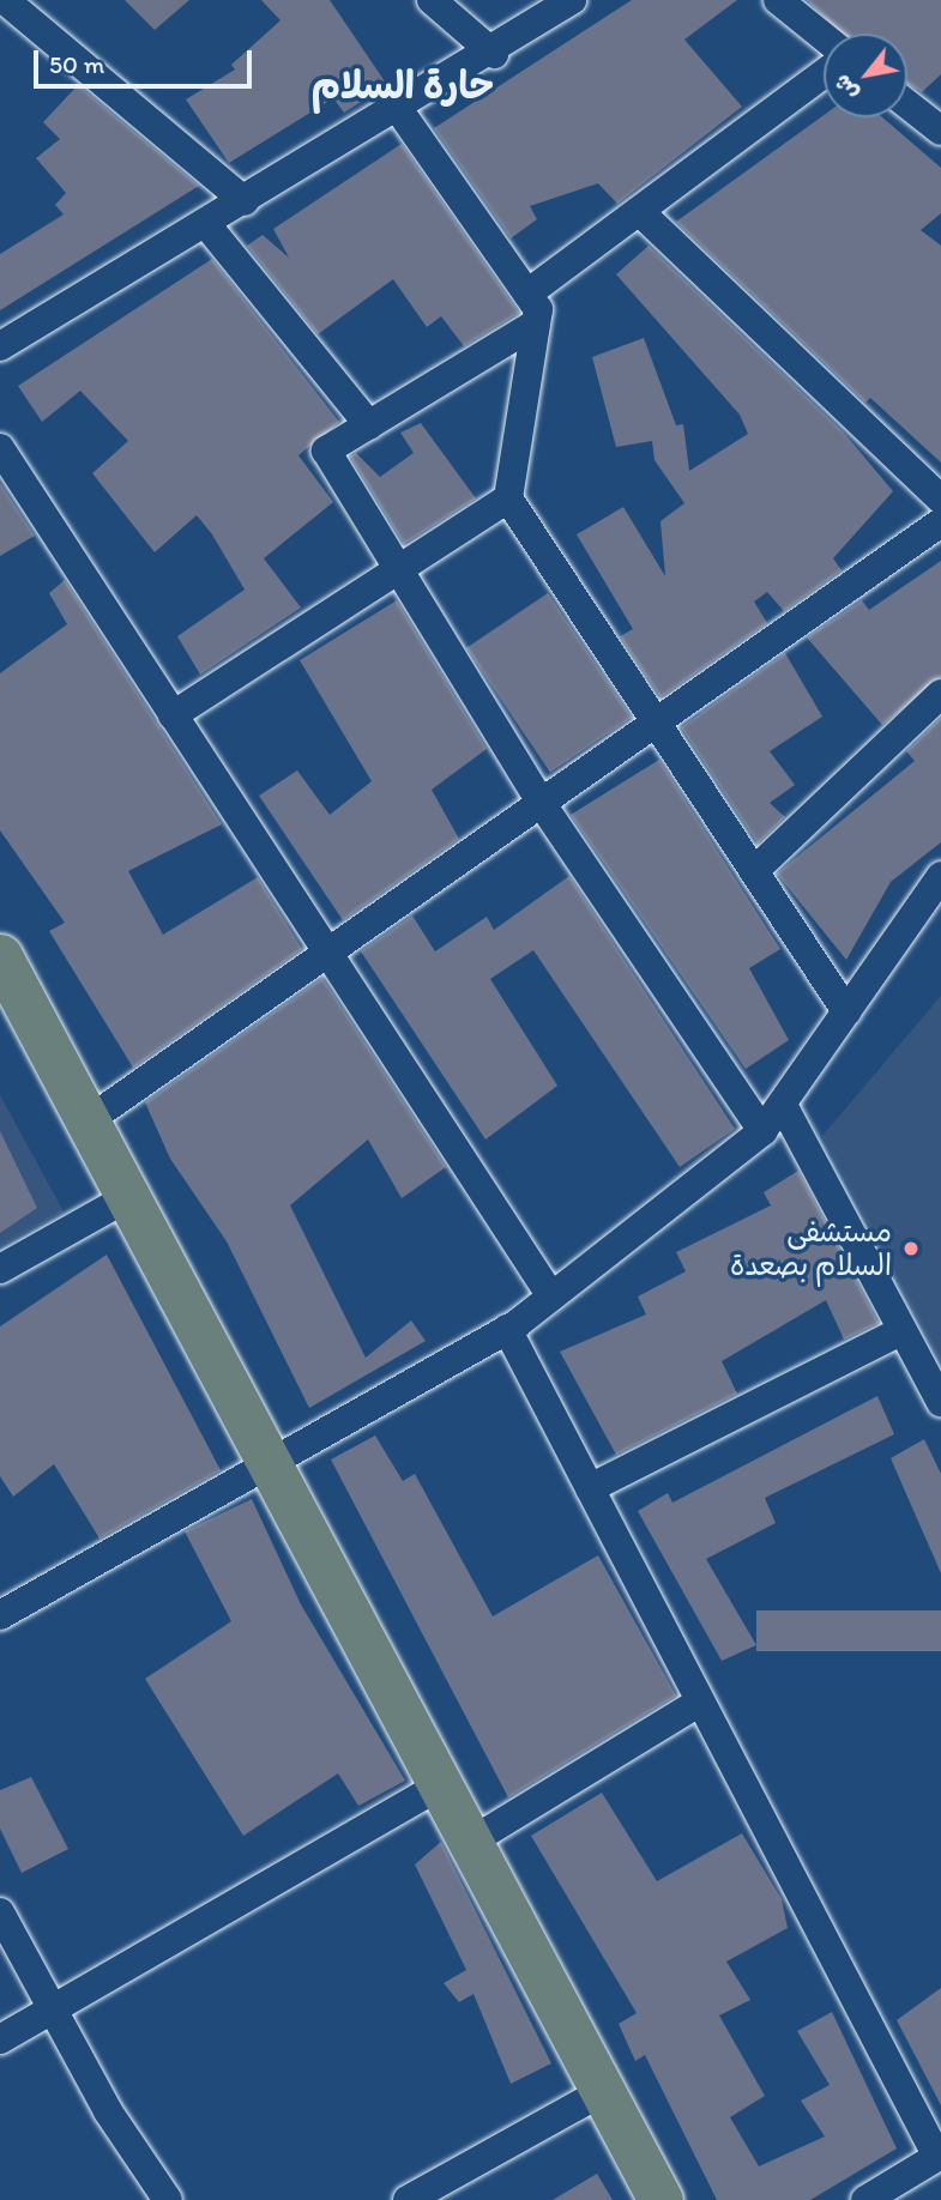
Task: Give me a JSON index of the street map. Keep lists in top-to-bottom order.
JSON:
{
  "districts": ["حارة السلام"],
  "places": ["مستشفى السلام بصعدة"],
  "scale_bar": "50 m",
  "north": "bottom left"
}
